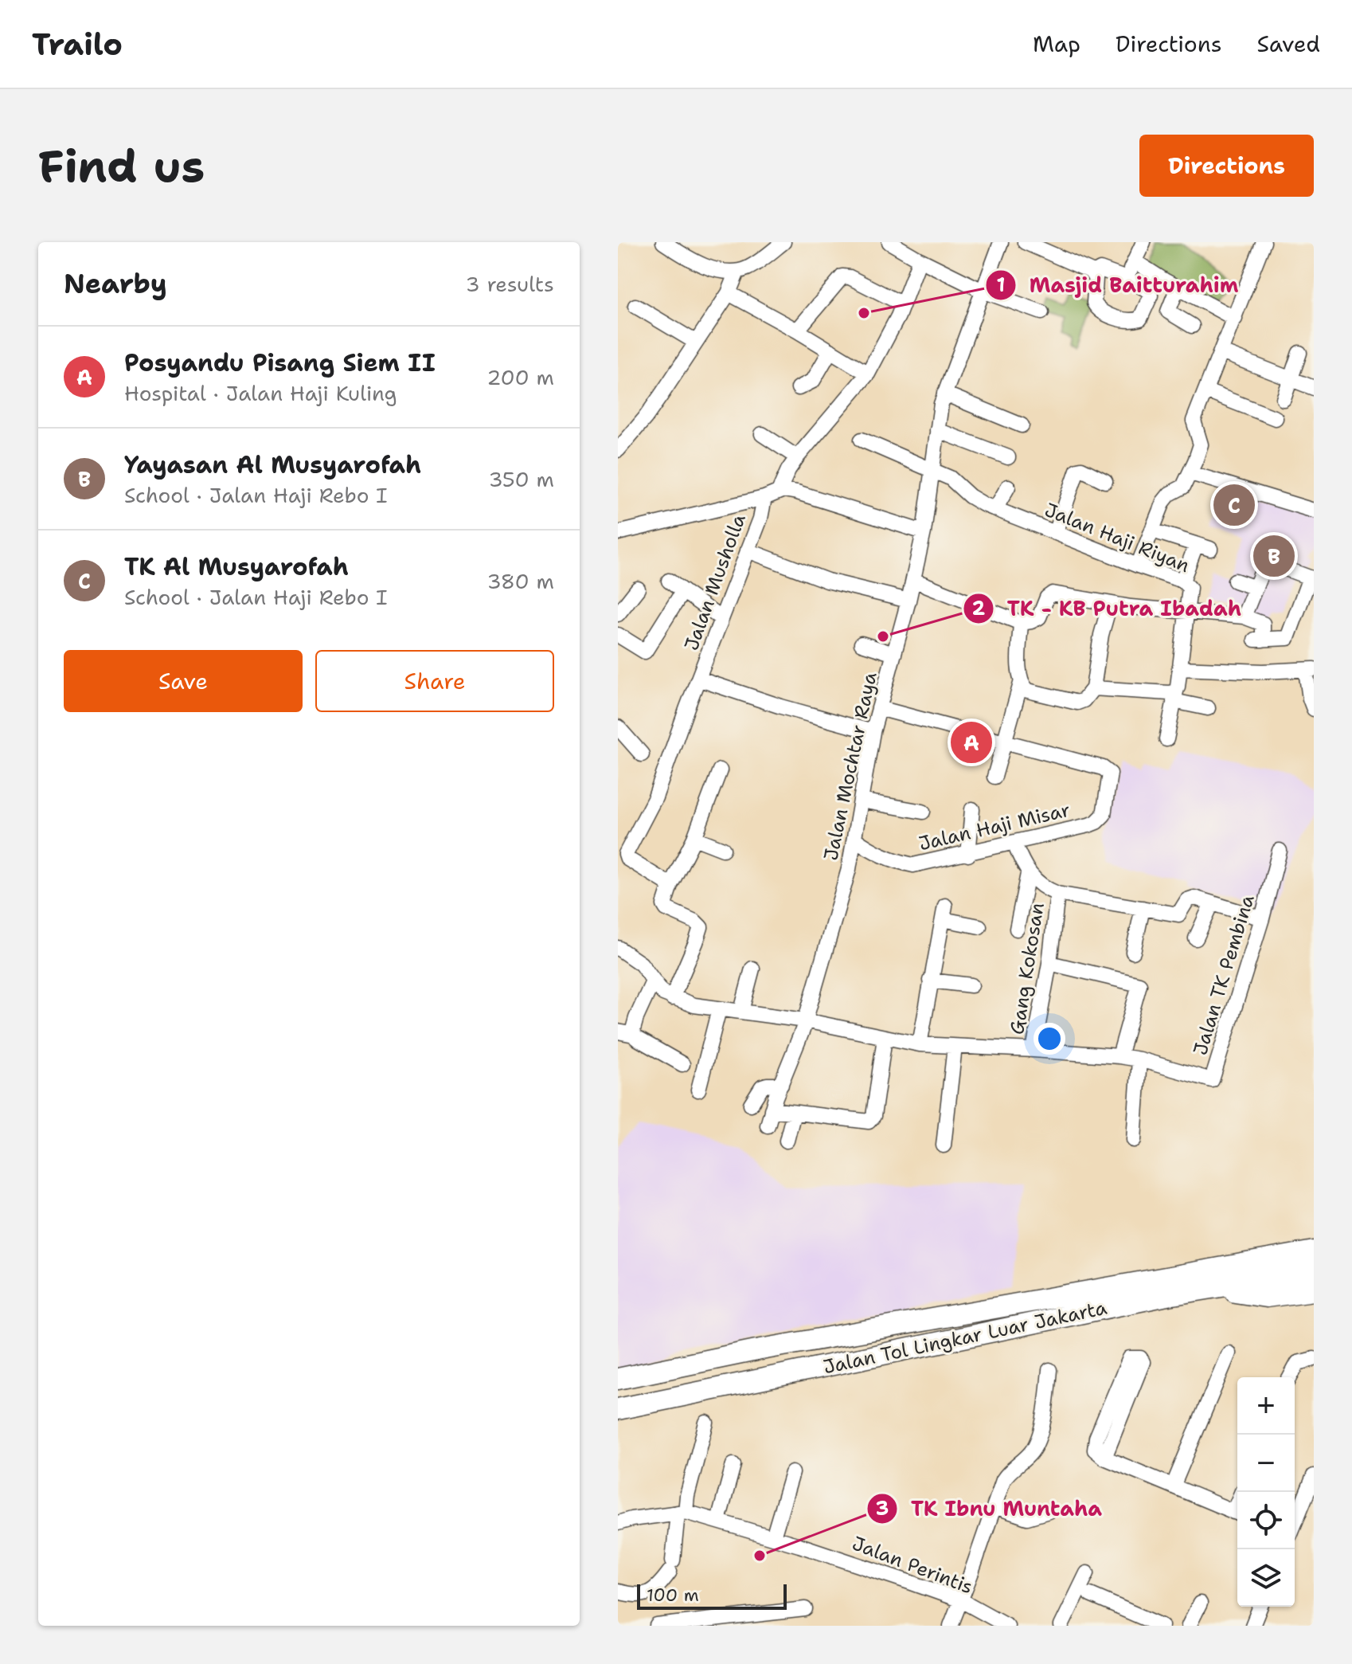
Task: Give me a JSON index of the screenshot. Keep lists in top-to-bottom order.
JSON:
{
  "streets": {
    "highway": ["Jalan Tol Lingkar Luar Jakarta"],
    "street": [
      "Jalan Haji Riyan",
      "Jalan Musholla",
      "Jalan Mochtar Raya",
      "Jalan Haji Misar",
      "Gang Kokosan",
      "Jalan TK Pembina",
      "Jalan Perintis"
    ]
  },
  "crossings": [
    ["Jalan Haji Riyan", "Jalan Mochtar Raya"],
    ["Jalan Musholla", "Jalan Mochtar Raya"],
    ["Jalan Mochtar Raya", "Jalan Haji Misar"],
    ["Jalan Mochtar Raya", "Jalan TK Pembina"],
    ["Gang Kokosan", "Jalan TK Pembina"]
  ],
  "places": ["Masjid Baitturahim", "TK - KB Putra Ibadah", "TK Ibnu Muntaha"],
  "scale_bar": "100 m",
  "page": {
    "header": "Trailo",
    "nav": ["Map", "Directions", "Saved"],
    "buttons": [
      "Directions",
      ["Save", "Share"]
    ],
    "title": "Find us",
    "heading": ["Nearby", "3 results"],
    "list": [
      {
        "mark": "A",
        "name": "Posyandu Pisang Siem II",
        "note": "Hospital · Jalan Haji Kuling",
        "value": "200 m"
      },
      {
        "mark": "B",
        "name": "Yayasan Al Musyarofah",
        "note": "School · Jalan Haji Rebo I",
        "value": "350 m"
      },
      {
        "mark": "C",
        "name": "TK Al Musyarofah",
        "note": "School · Jalan Haji Rebo I",
        "value": "380 m"
      }
    ],
    "pins": ["C", "B", "A"],
    "map_buttons": ["+", "−"],
    "scale": "100 m"
  }
}
